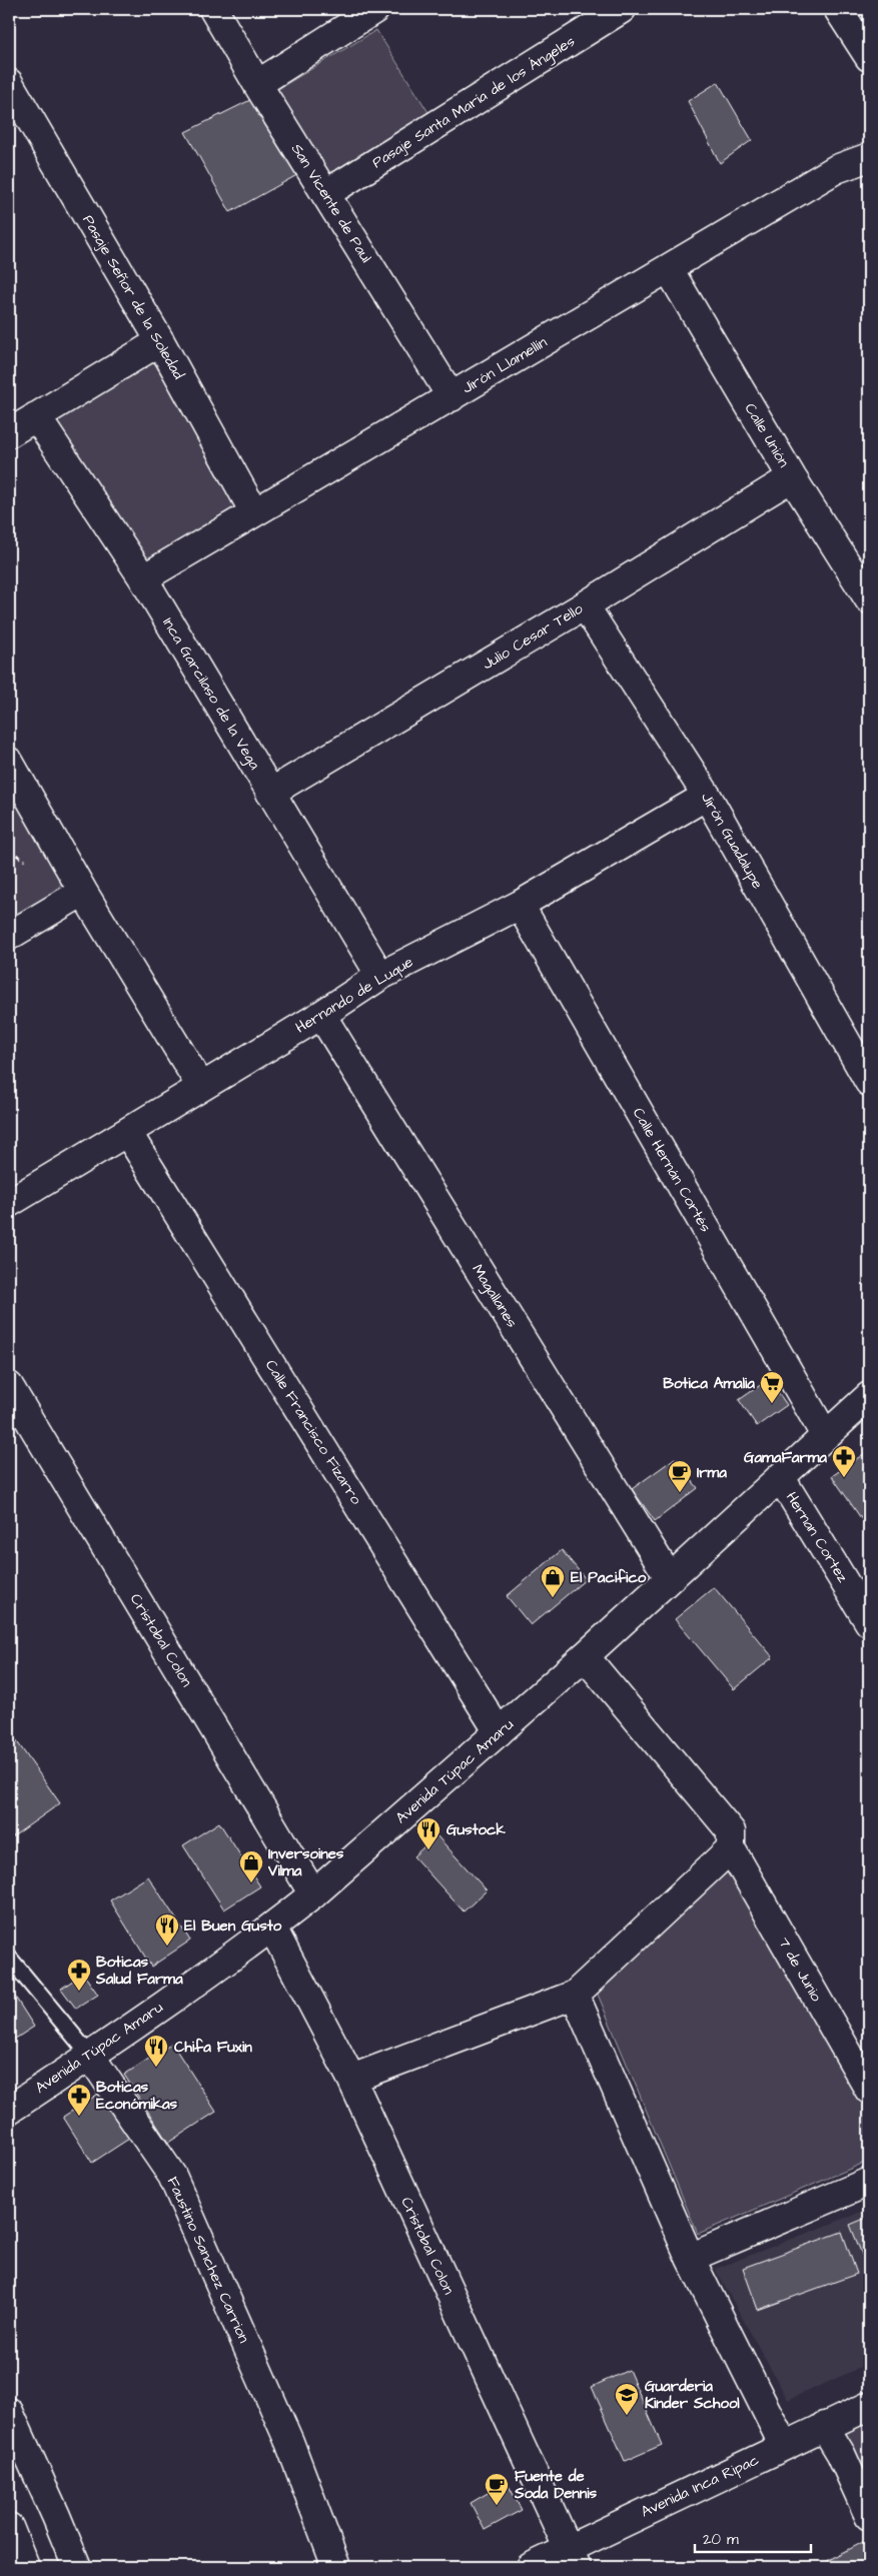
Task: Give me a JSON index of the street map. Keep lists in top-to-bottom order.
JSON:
{
  "streets": {
    "street": [
      "Pasaje Santa María de los Ángeles",
      "San Vicente de Paul",
      "Pasaje Señor de la Soledad",
      "Jirón Llamellín",
      "Calle Unión",
      "Julio Cesar Tello",
      "Inca Garcilaso de la Vega",
      "Jirón Guadalupe",
      "Hernando de Luque",
      "Calle Hernán Cortés",
      "Magallanes",
      "Calle Francisco Fizarro",
      "Hernan Cortez",
      "Cristobal Colon",
      "Avenida Túpac Amaru",
      "7 de Junio",
      "Faustino Sanchez Carrion",
      "Avenida Inca Ripac"
    ]
  },
  "crossings": [
    ["Pasaje Santa María de los Ángeles", "San Vicente de Paul"],
    ["San Vicente de Paul", "Jirón Llamellín"],
    ["Pasaje Señor de la Soledad", "Jirón Llamellín"],
    ["Jirón Llamellín", "Calle Unión"],
    ["Jirón Llamellín", "Inca Garcilaso de la Vega"],
    ["Calle Unión", "Julio Cesar Tello"],
    ["Julio Cesar Tello", "Inca Garcilaso de la Vega"],
    ["Julio Cesar Tello", "Jirón Guadalupe"],
    ["Inca Garcilaso de la Vega", "Hernando de Luque"],
    ["Jirón Guadalupe", "Hernando de Luque"],
    ["Hernando de Luque", "Calle Hernán Cortés"],
    ["Hernando de Luque", "Magallanes"],
    ["Hernando de Luque", "Calle Francisco Fizarro"],
    ["Calle Hernán Cortés", "Avenida Túpac Amaru"],
    ["Magallanes", "Avenida Túpac Amaru"],
    ["Calle Francisco Fizarro", "Avenida Túpac Amaru"],
    ["Hernan Cortez", "Avenida Túpac Amaru"],
    ["Cristobal Colon", "Avenida Túpac Amaru"],
    ["Cristobal Colon", "Avenida Inca Ripac"],
    ["Avenida Túpac Amaru", "7 de Junio"],
    ["Avenida Túpac Amaru", "Faustino Sanchez Carrion"]
  ],
  "places": {
    "supermarket": ["Botica Amalia"],
    "pharmacy": ["GamaFarma", "Boticas Salud Farma", "Boticas Económikas"],
    "cafe": ["Irma", "Fuente de Soda Dennis"],
    "shop": ["El Pacifico", "Inversoines Vilma"],
    "restaurant": ["Gustock", "El Buen Gusto", "Chifa Fuxin"],
    "school or university": ["Guarderia Kinder School"]
  },
  "scale_bar": "20 m"
}
